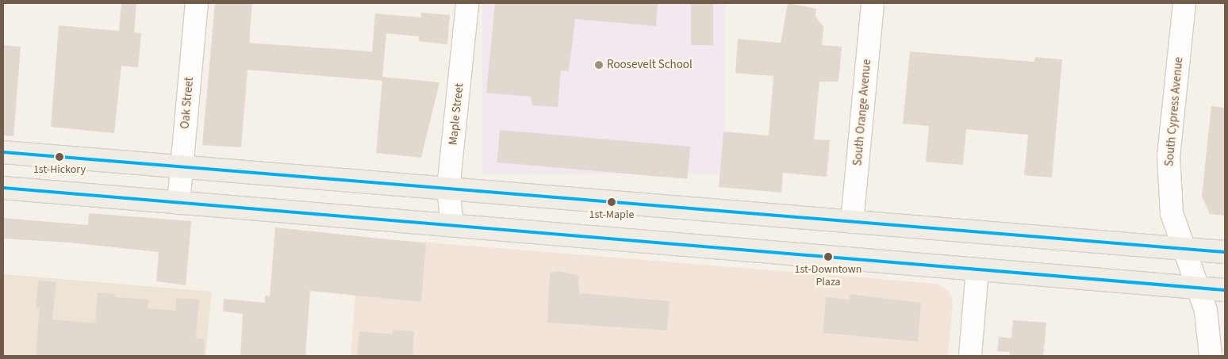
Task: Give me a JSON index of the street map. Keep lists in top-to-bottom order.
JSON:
{
  "streets": {
    "street": [
      "Oak Street",
      "South Cypress Avenue",
      "South Orange Avenue",
      "Maple Street"
    ]
  },
  "places": [
    "Roosevelt School",
    "1st-Hickory",
    "1st-Maple",
    "1st-Downtown Plaza"
  ]
}
